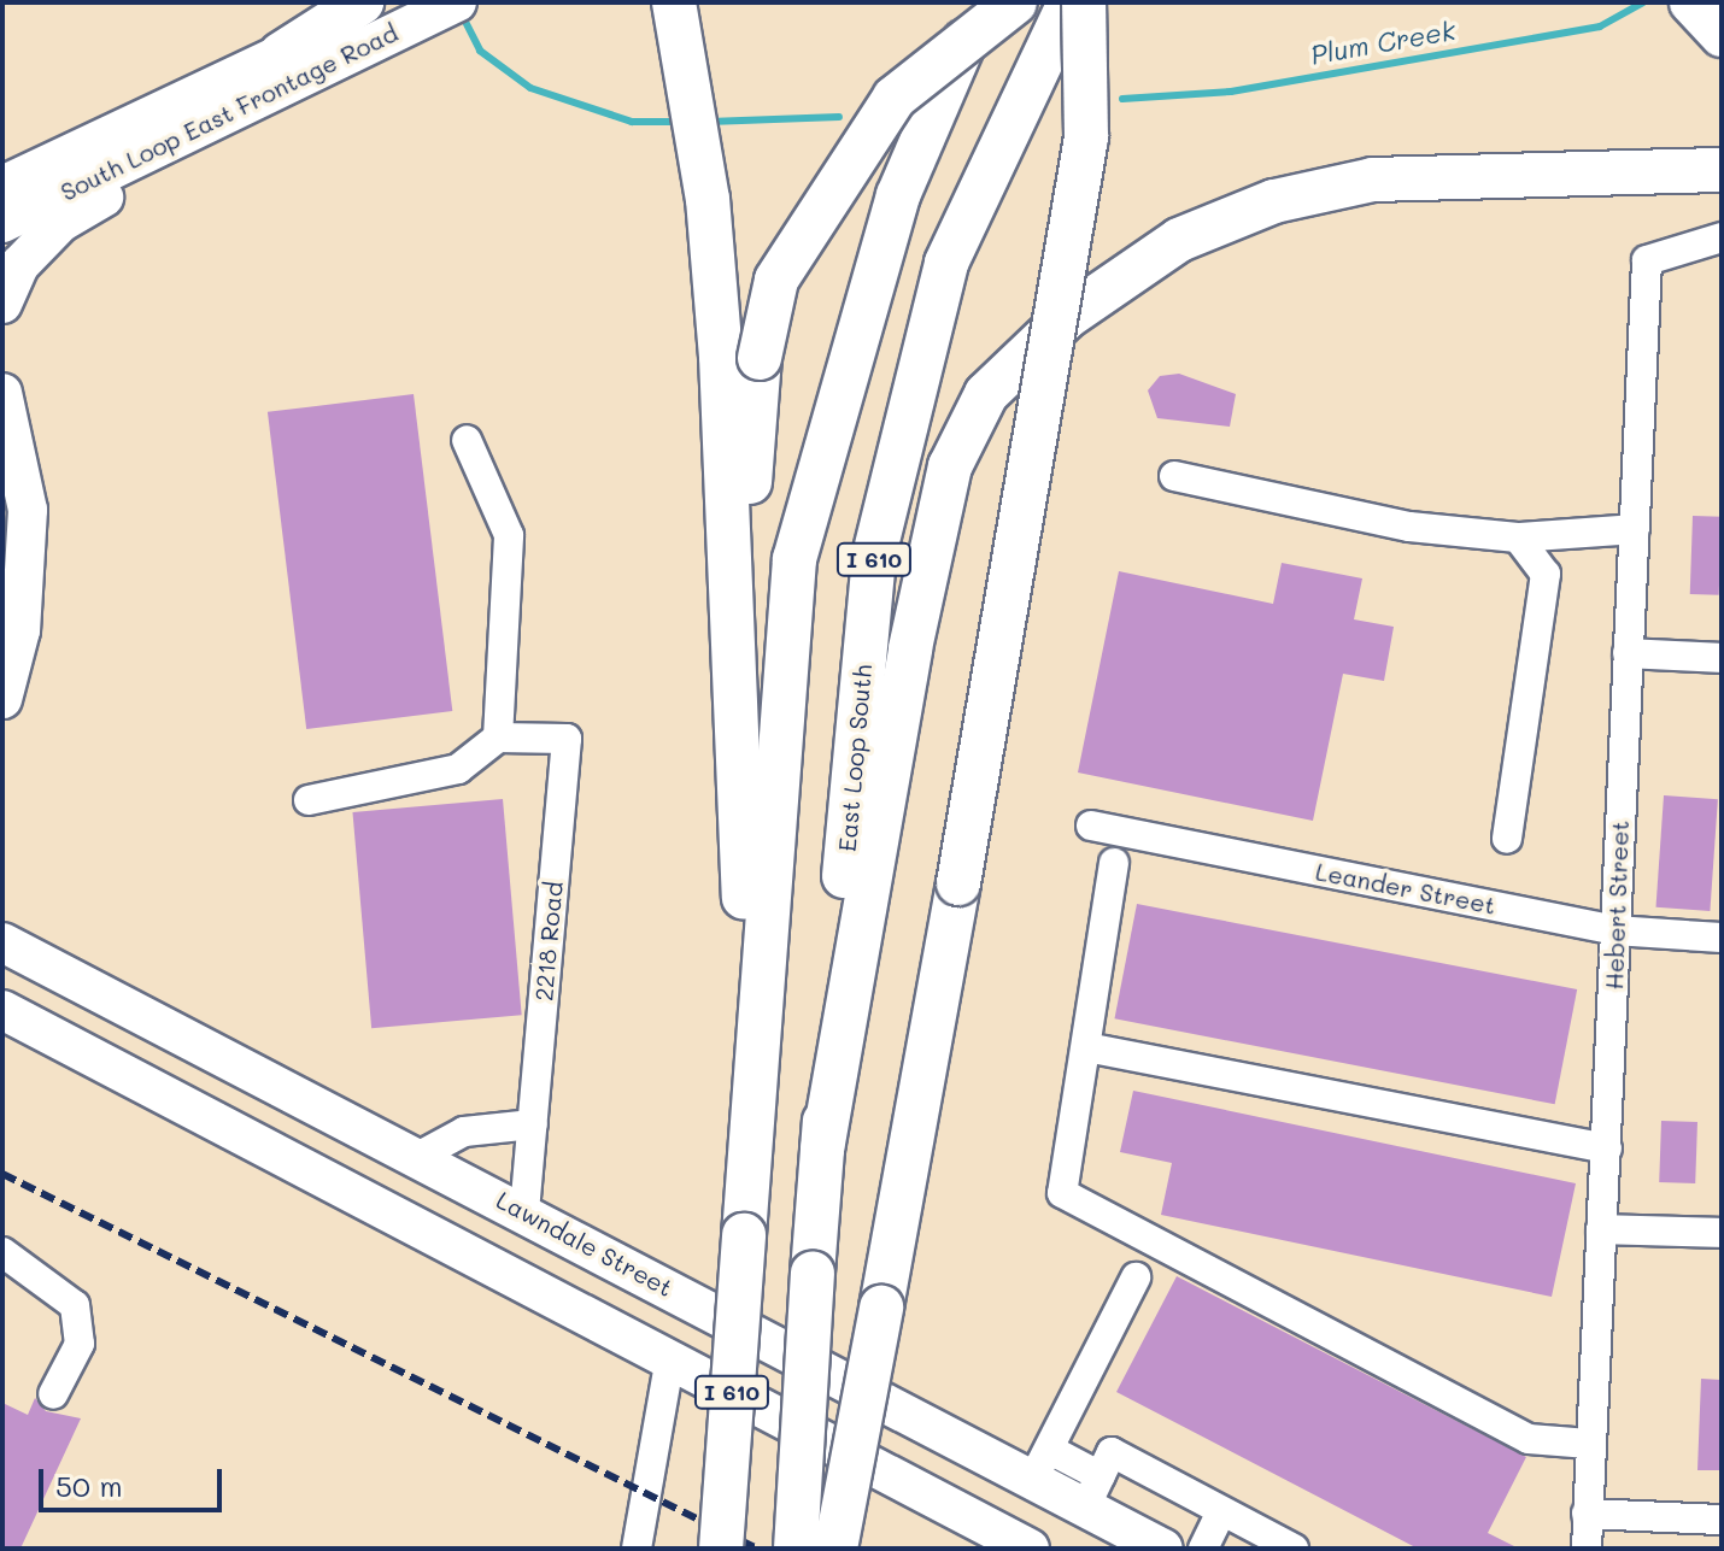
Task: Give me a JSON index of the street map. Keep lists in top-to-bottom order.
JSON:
{
  "streets": {
    "highway": ["I 610", "East Loop South"],
    "main road": ["South Loop East Frontage Road", "Lawndale Street"],
    "street": ["Leander Street", "Hebert Street", "2218 Road"]
  },
  "crossings": [
    ["Leander Street", "Hebert Street"],
    ["2218 Road", "Lawndale Street"]
  ],
  "water": ["Plum Creek"],
  "scale_bar": "50 m"
}
